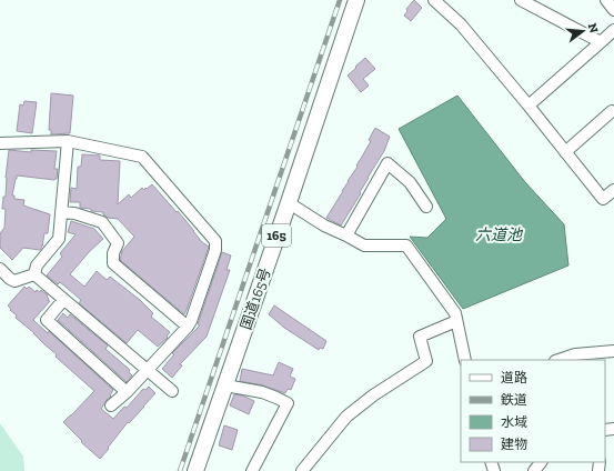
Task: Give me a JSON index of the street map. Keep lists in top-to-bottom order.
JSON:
{
  "streets": {
    "highway": ["165", "国道165号"]
  },
  "water": ["六道池"],
  "legend": [
    "道路",
    "鉄道",
    "水域",
    "建物"
  ],
  "north": "right"
}
